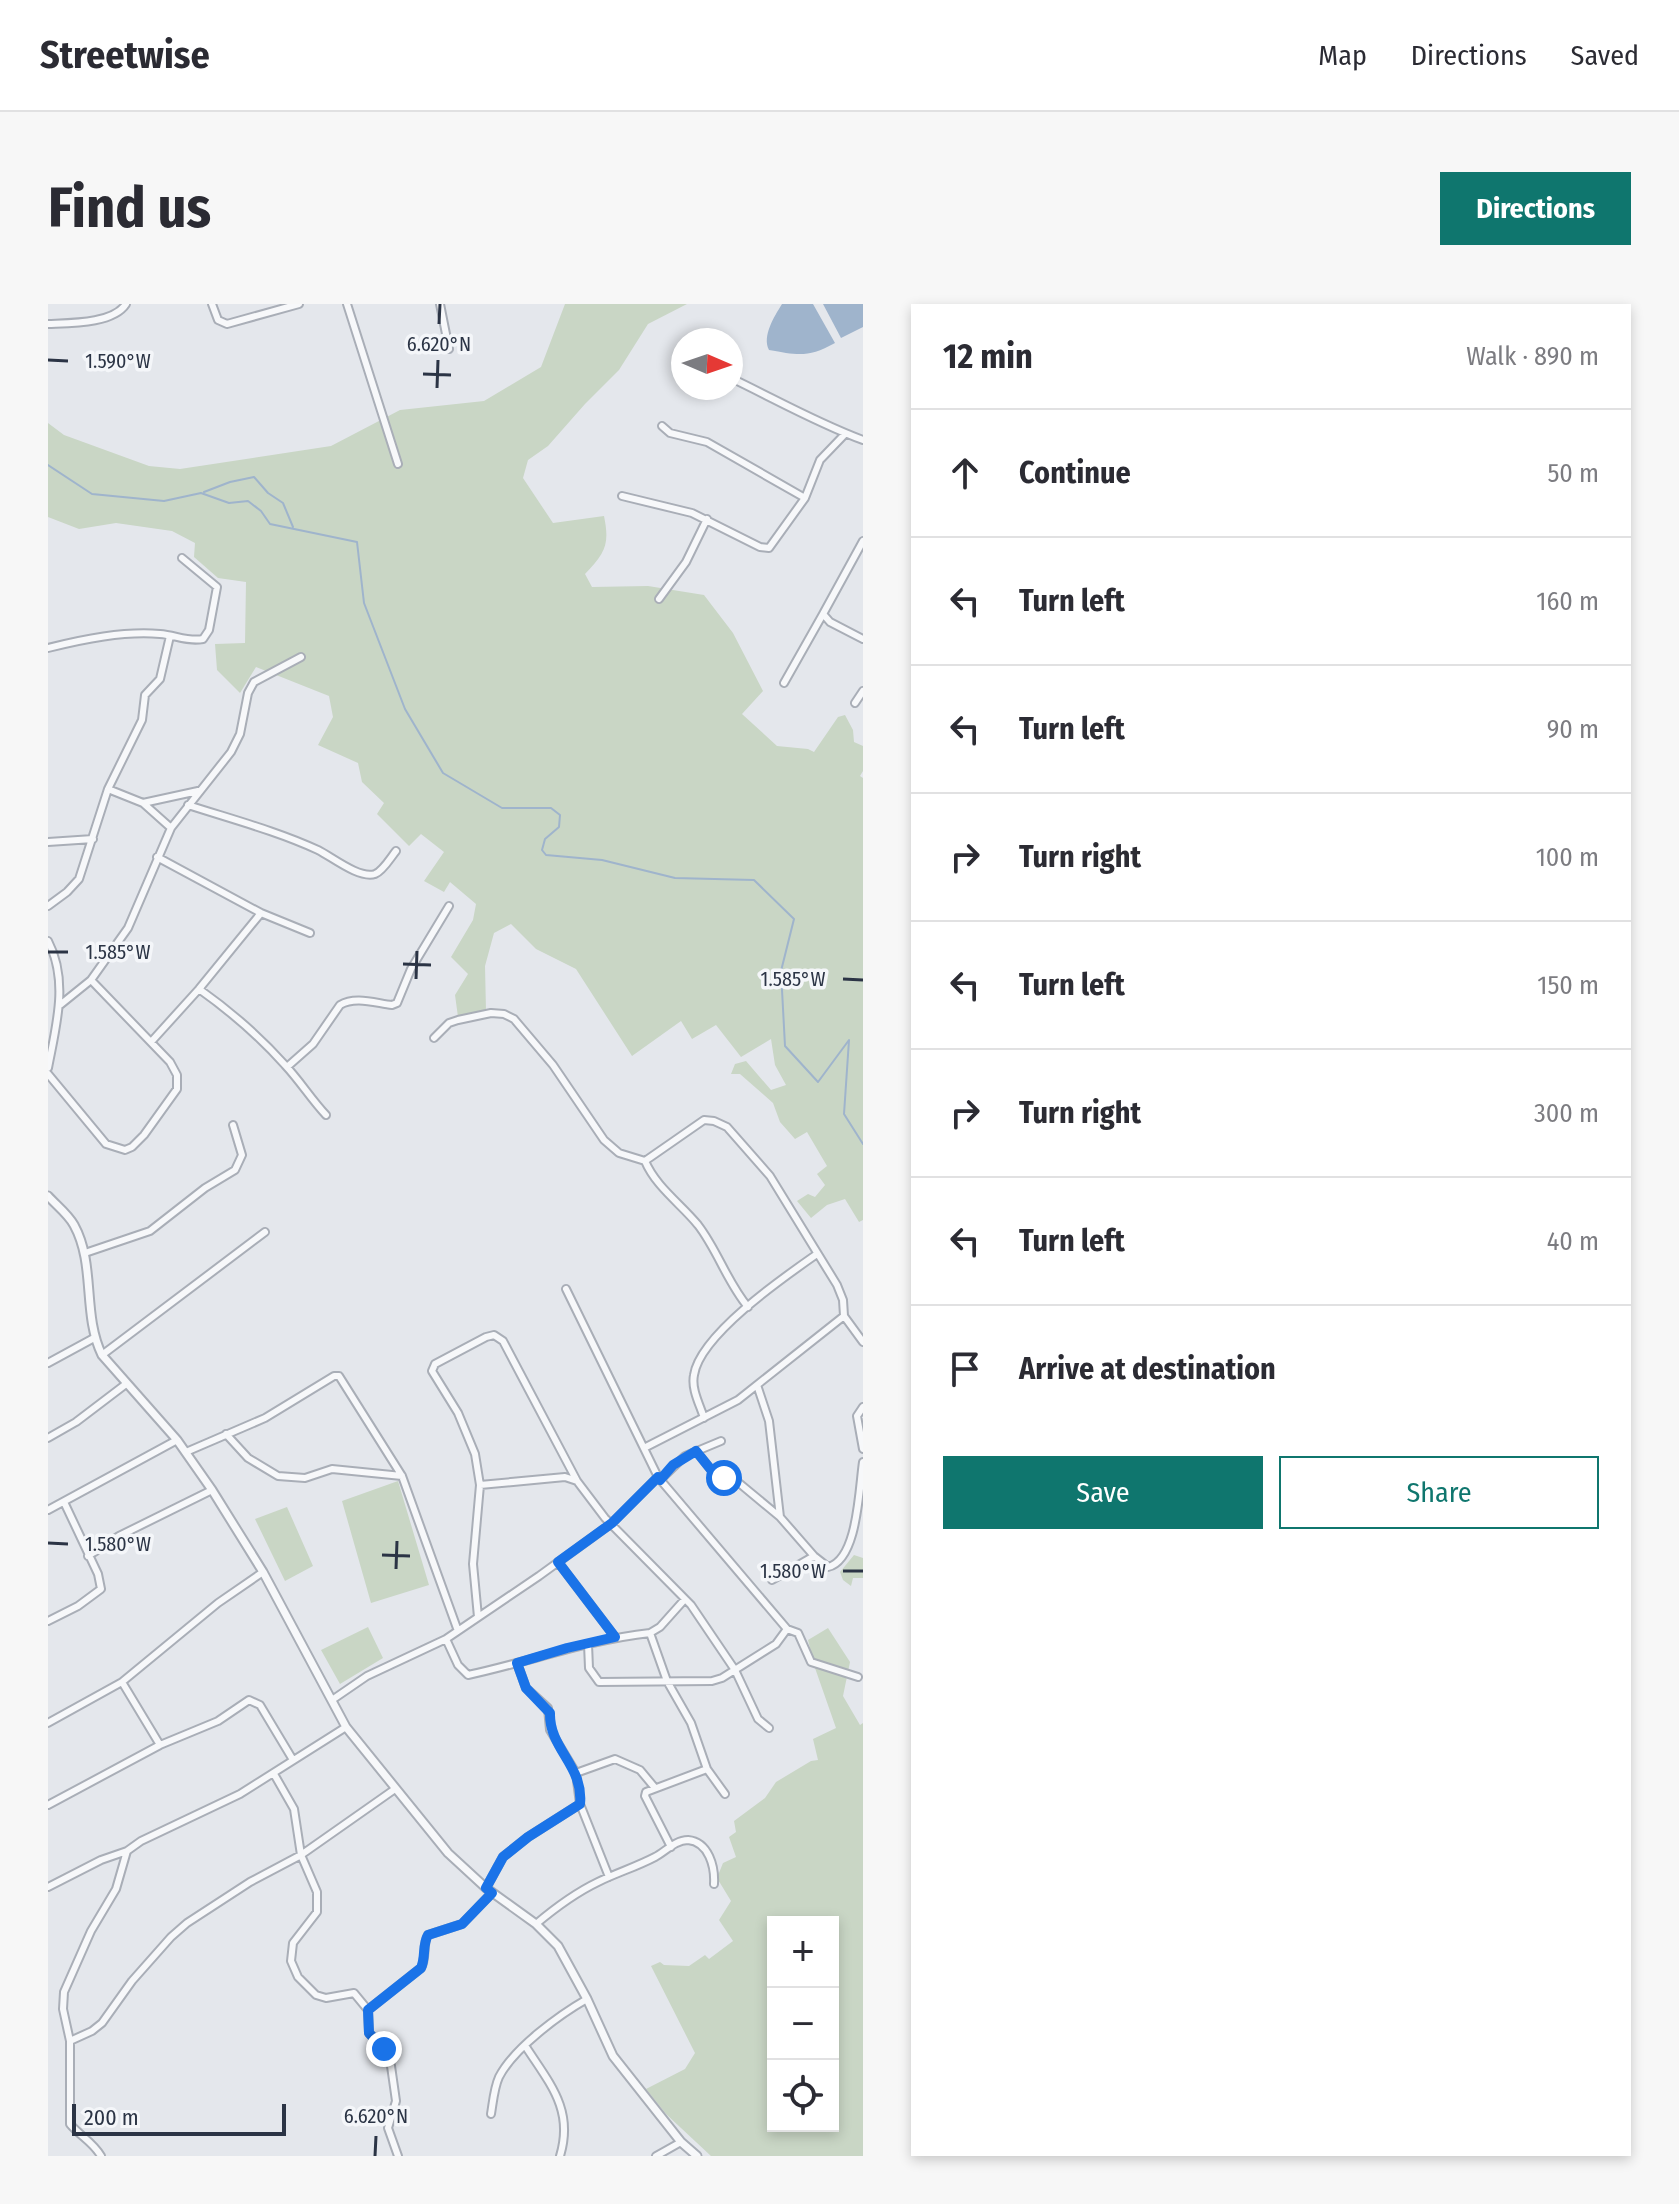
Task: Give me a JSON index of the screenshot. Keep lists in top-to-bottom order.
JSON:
{
  "scale_bar": "200 m",
  "north": "right",
  "page": {
    "header": "Streetwise",
    "nav": ["Map", "Directions", "Saved"],
    "buttons": [
      "Directions",
      ["Save", "Share"]
    ],
    "title": "Find us",
    "heading": ["12 min", "Walk · 890 m"],
    "list": [
      ["Continue", "50 m"],
      ["Turn left", "160 m"],
      ["Turn left", "90 m"],
      ["Turn right", "100 m"],
      ["Turn left", "150 m"],
      ["Turn right", "300 m"],
      ["Turn left", "40 m"],
      "Arrive at destination"
    ],
    "map_buttons": ["+", "−"],
    "scale": "200 m"
  },
  "coordinates": [
    "6.620°N",
    "1.590°W",
    "1.585°W",
    "1.580°W"
  ]
}
